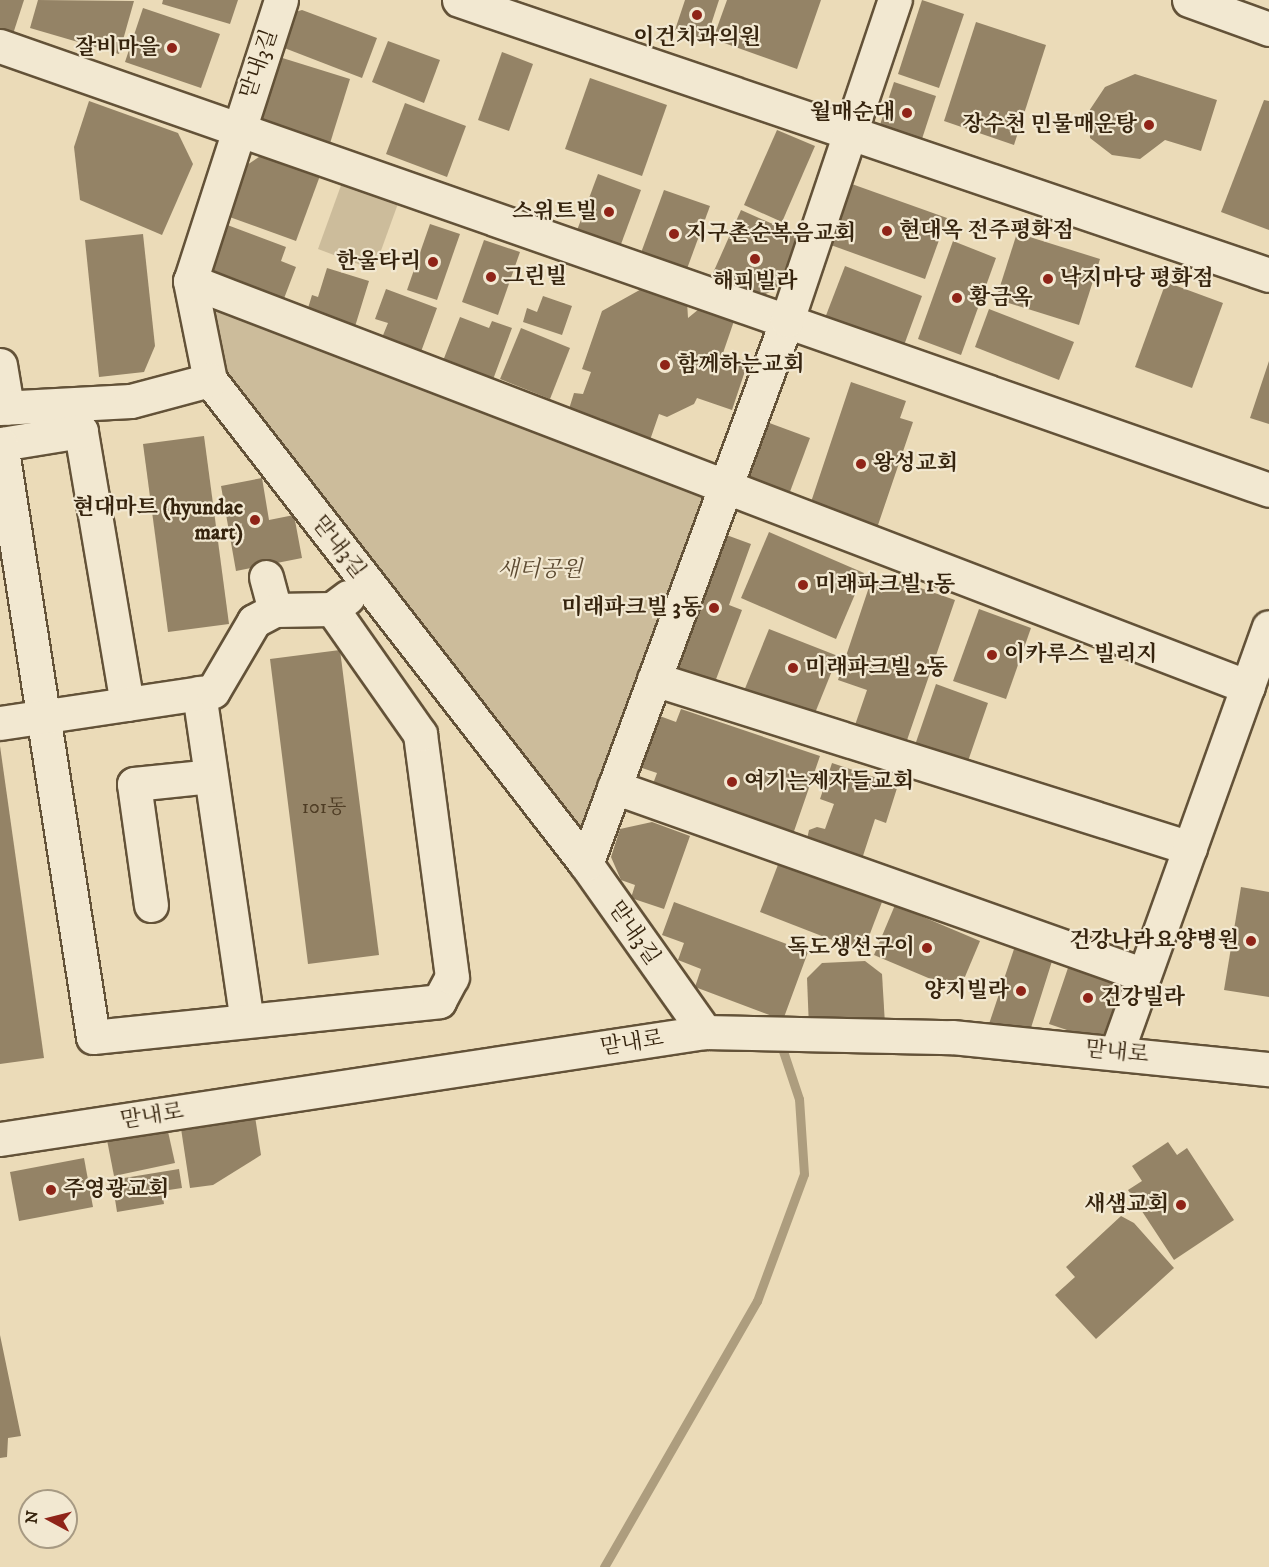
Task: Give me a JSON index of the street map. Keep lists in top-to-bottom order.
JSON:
{
  "streets": {
    "street": ["맏내3길", "맏내로"]
  },
  "crossings": [
    ["맏내3길", "맏내로"]
  ],
  "parks": ["새터공원"],
  "places": [
    "이건치과의원",
    "잘비마을",
    "월매순대",
    "장수천 민물매운탕",
    "스위트빌",
    "현대옥 전주평화점",
    "지구촌순복음교회",
    "해피빌라",
    "한울타리",
    "그린빌",
    "낙지마당 평화점",
    "황금옥",
    "함께하는교회",
    "왕성교회",
    "현대마트 (hyundae mart)",
    "미래파크빌 1동",
    "미래파크빌 3동",
    "이카루스 빌리지",
    "미래파크빌 2동",
    "여기는제자들교회",
    "건강나라요양병원",
    "독도생선구이",
    "양지빌라",
    "건강빌라",
    "주영광교회",
    "새샘교회"
  ],
  "house_numbers": ["101동"],
  "north": "left"
}
